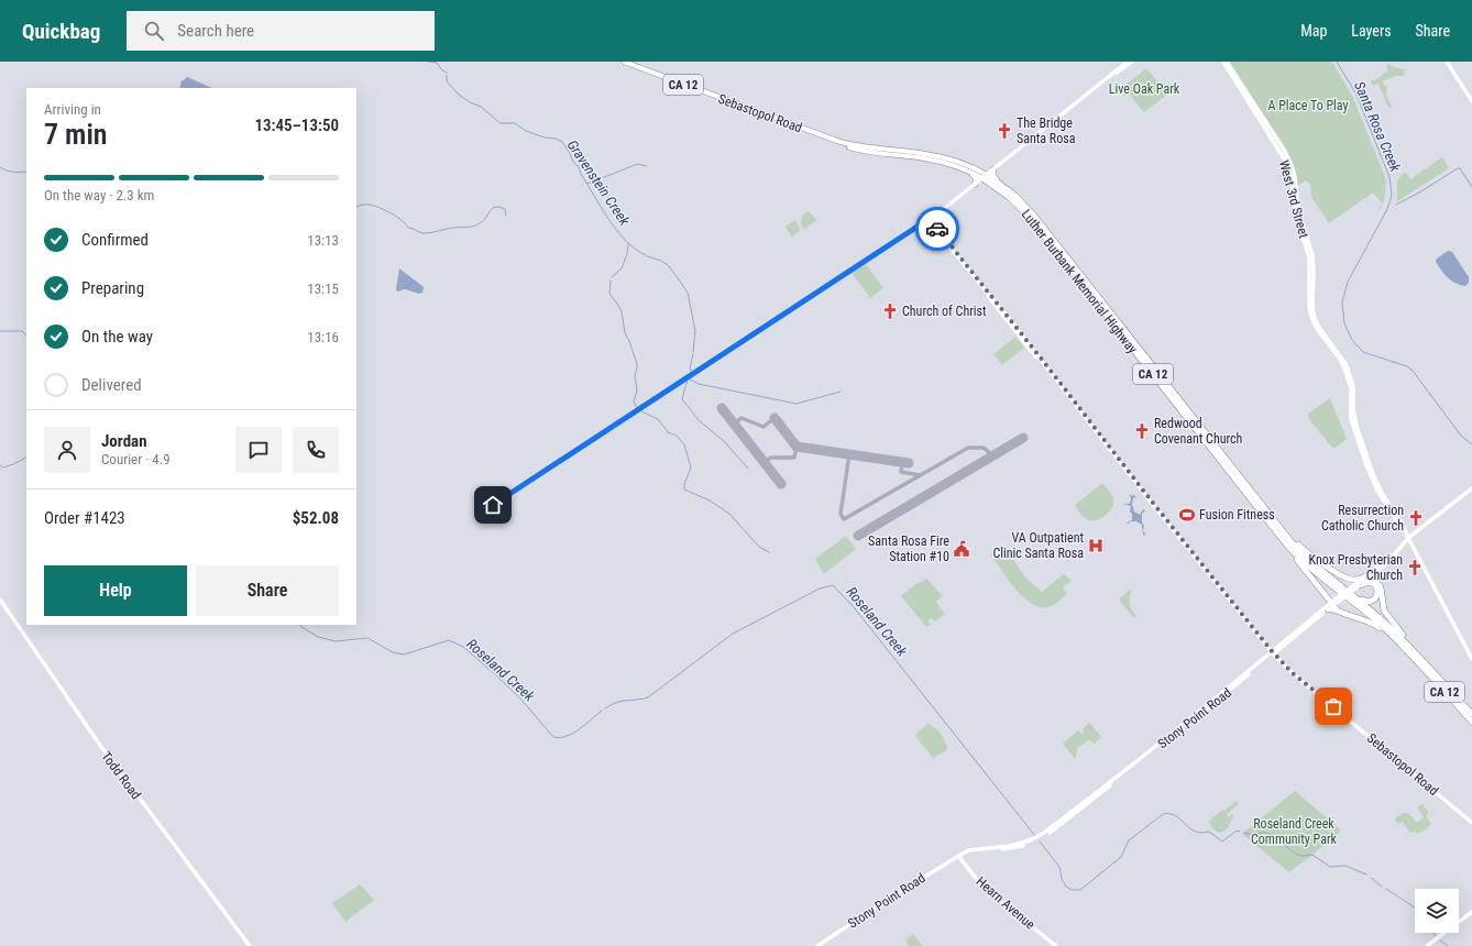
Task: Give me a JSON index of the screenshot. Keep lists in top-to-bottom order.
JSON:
{
  "streets": {
    "highway": ["CA 12", "Luther Burbank Memorial Highway"],
    "main road": [
      "Sebastopol Road",
      "West 3rd Street",
      "Stony Point Road",
      "Todd Road",
      "Hearn Avenue"
    ]
  },
  "crossings": [
    ["Sebastopol Road", "Luther Burbank Memorial Highway"],
    ["Sebastopol Road", "Stony Point Road"],
    ["West 3rd Street", "Stony Point Road"],
    ["Stony Point Road", "Hearn Avenue"]
  ],
  "water": ["Santa Rosa Creek", "Gravenstein Creek", "Roseland Creek"],
  "parks": ["Live Oak Park", "A Place To Play", "Roseland Creek Community Park"],
  "places": {
    "church": [
      "The Bridge Santa Rosa",
      "Church of Christ",
      "Redwood Covenant Church",
      "Resurrection Catholic Church",
      "Knox Presbyterian Church"
    ],
    "sports": ["Fusion Fitness"],
    "hospital": ["VA Outpatient Clinic Santa Rosa"],
    "public building": ["Santa Rosa Fire Station #10"]
  },
  "page": {
    "header": "Quickbag",
    "search": "Search here",
    "nav": ["Map", "Layers", "Share"],
    "heading": ["7 min", "Arriving in", "13:45–13:50"],
    "panel": [
      "Jordan",
      "Courier · 4.9",
      "Order #1423",
      "$52.08"
    ],
    "bar": "On the way · 2.3 km",
    "list": [
      ["Confirmed", "13:13"],
      ["Preparing", "13:15"],
      ["On the way", "13:16"],
      "Delivered"
    ],
    "buttons": ["Help", "Share"]
  }
}
